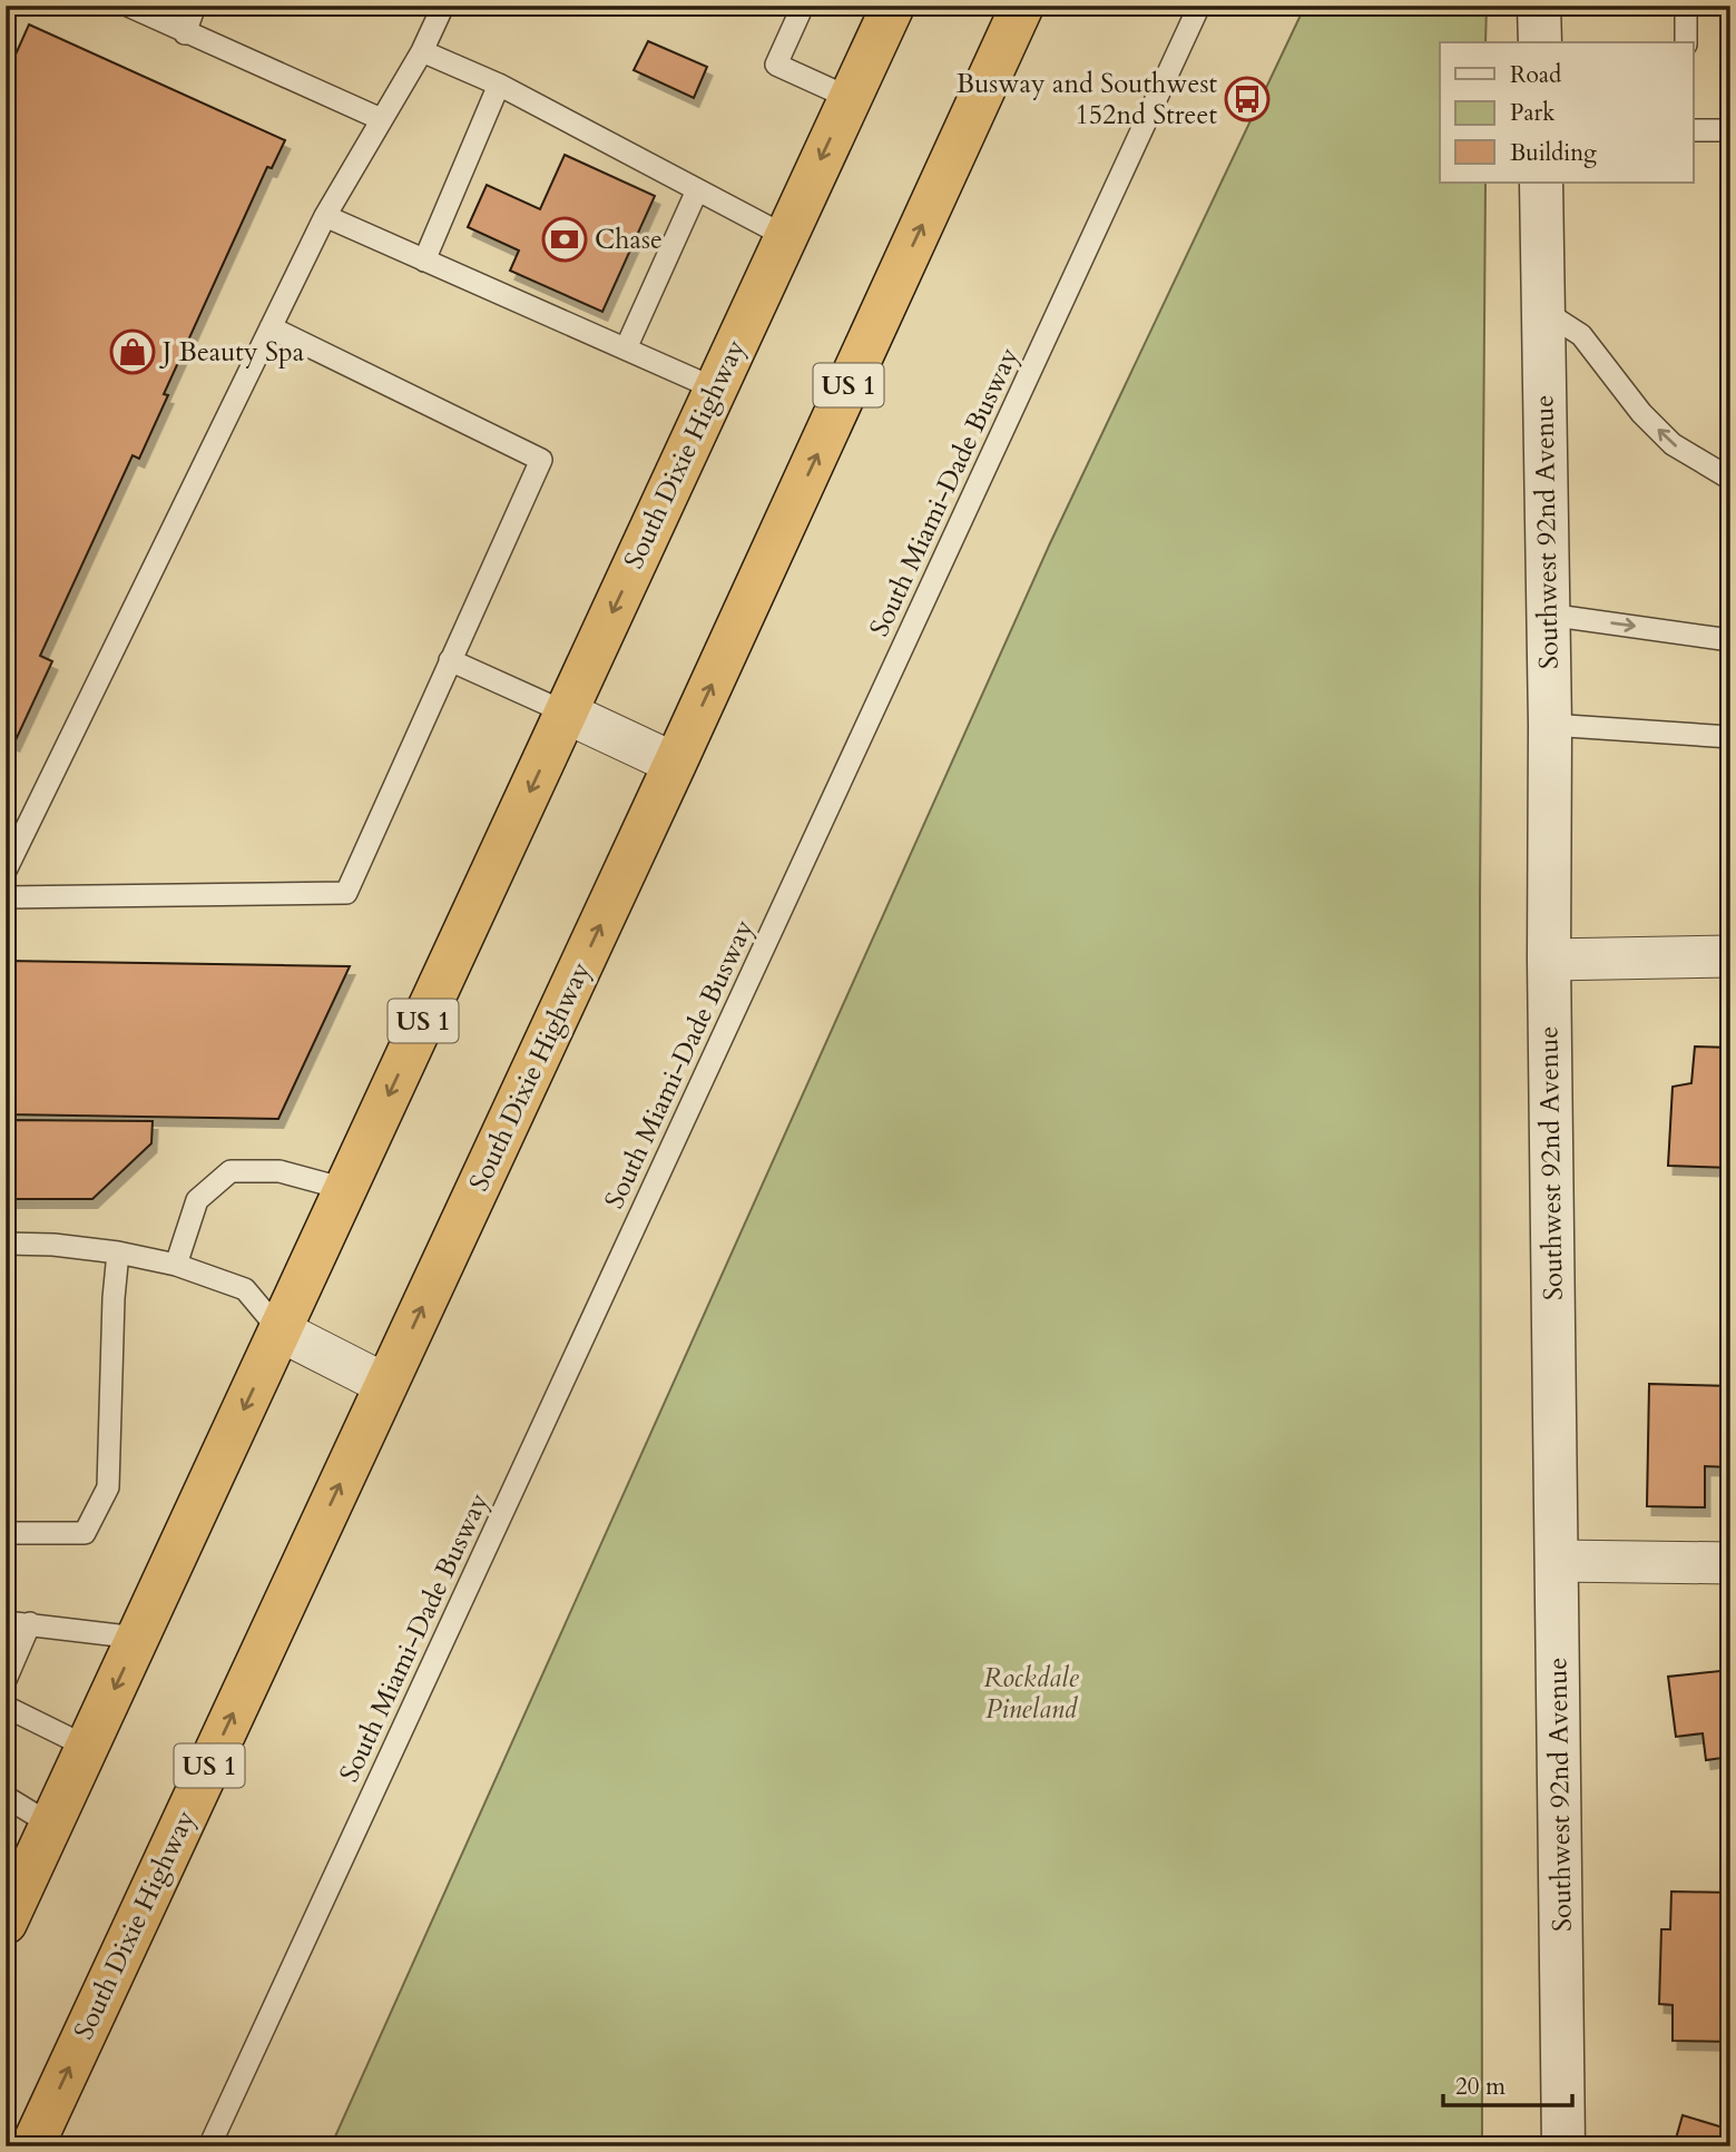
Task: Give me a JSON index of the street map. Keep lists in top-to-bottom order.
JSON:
{
  "streets": {
    "highway": ["US 1", "South Dixie Highway"],
    "street": ["Southwest 92nd Avenue"],
    "lane": ["South Miami-Dade Busway"]
  },
  "parks": ["Rockdale Pineland"],
  "places": {
    "bus stop": ["Busway and Southwest 152nd Street"],
    "bank": ["Chase"],
    "shop": ["J Beauty Spa"]
  },
  "legend": ["Road", "Park", "Building"],
  "scale_bar": "20 m"
}
